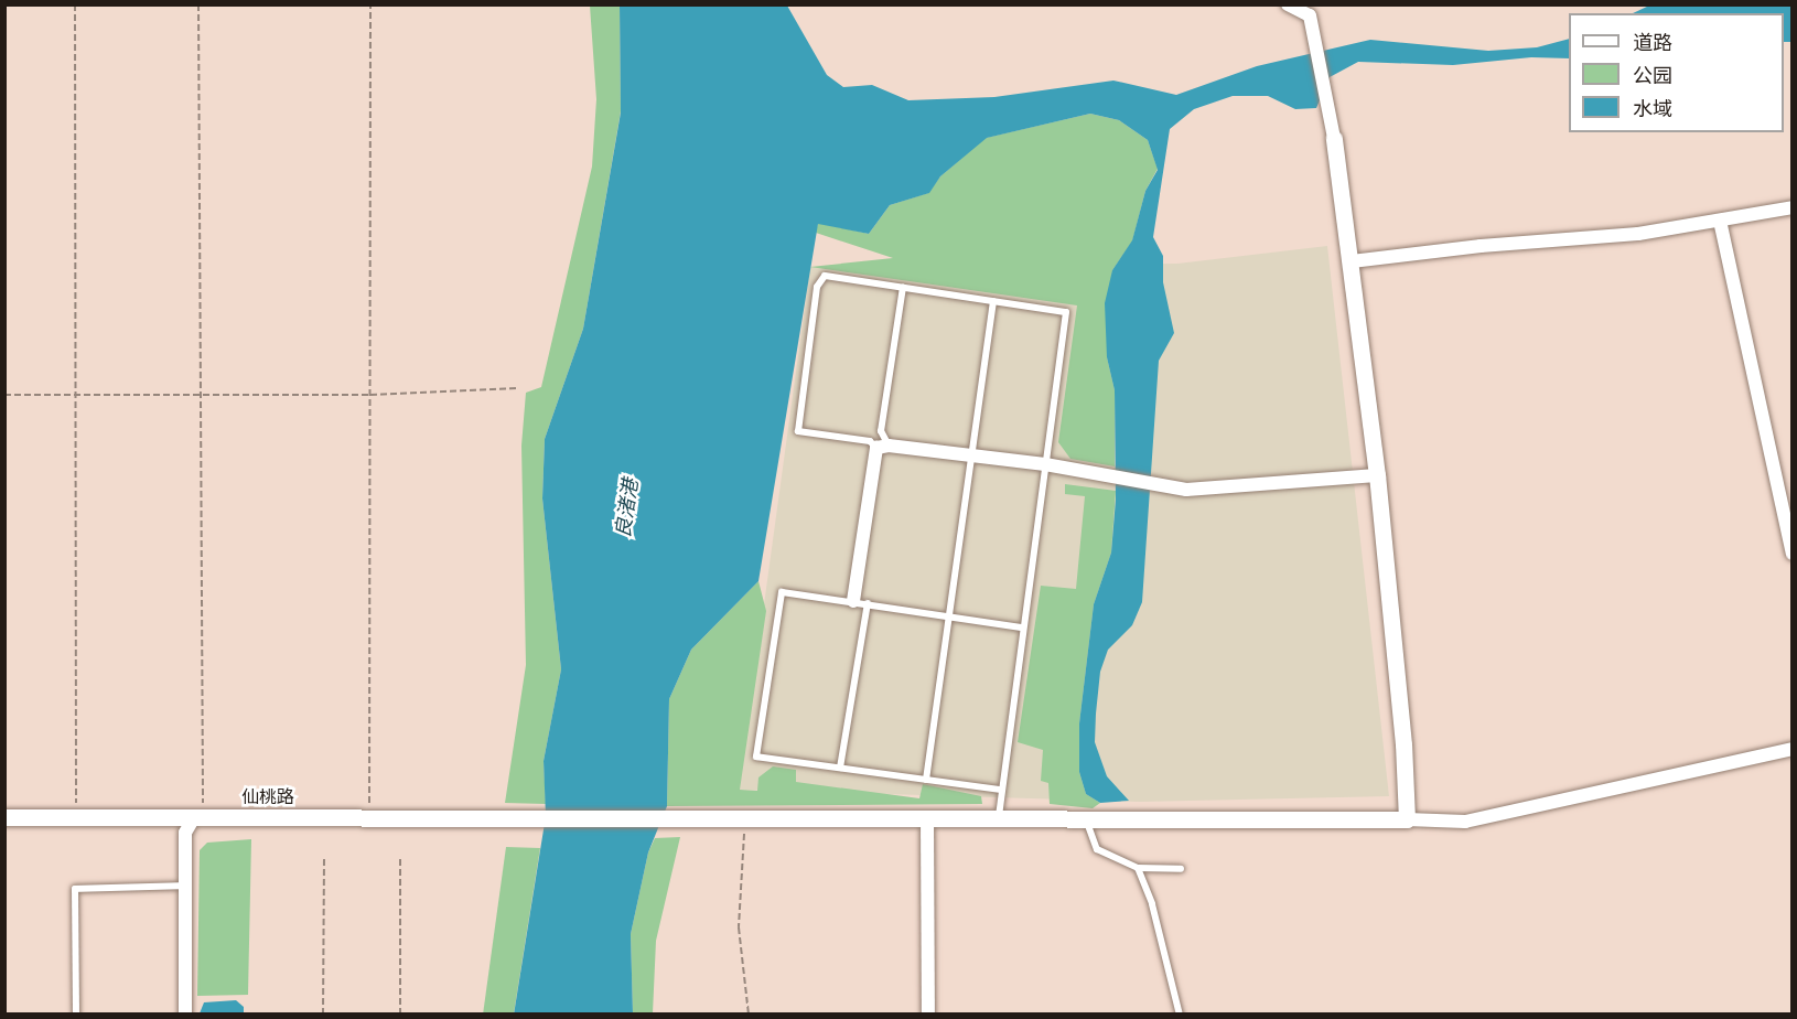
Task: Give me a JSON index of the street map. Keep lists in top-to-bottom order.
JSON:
{
  "streets": {
    "street": ["仙桃路"]
  },
  "water": ["良渚港"],
  "legend": ["道路", "公园", "水域"]
}
